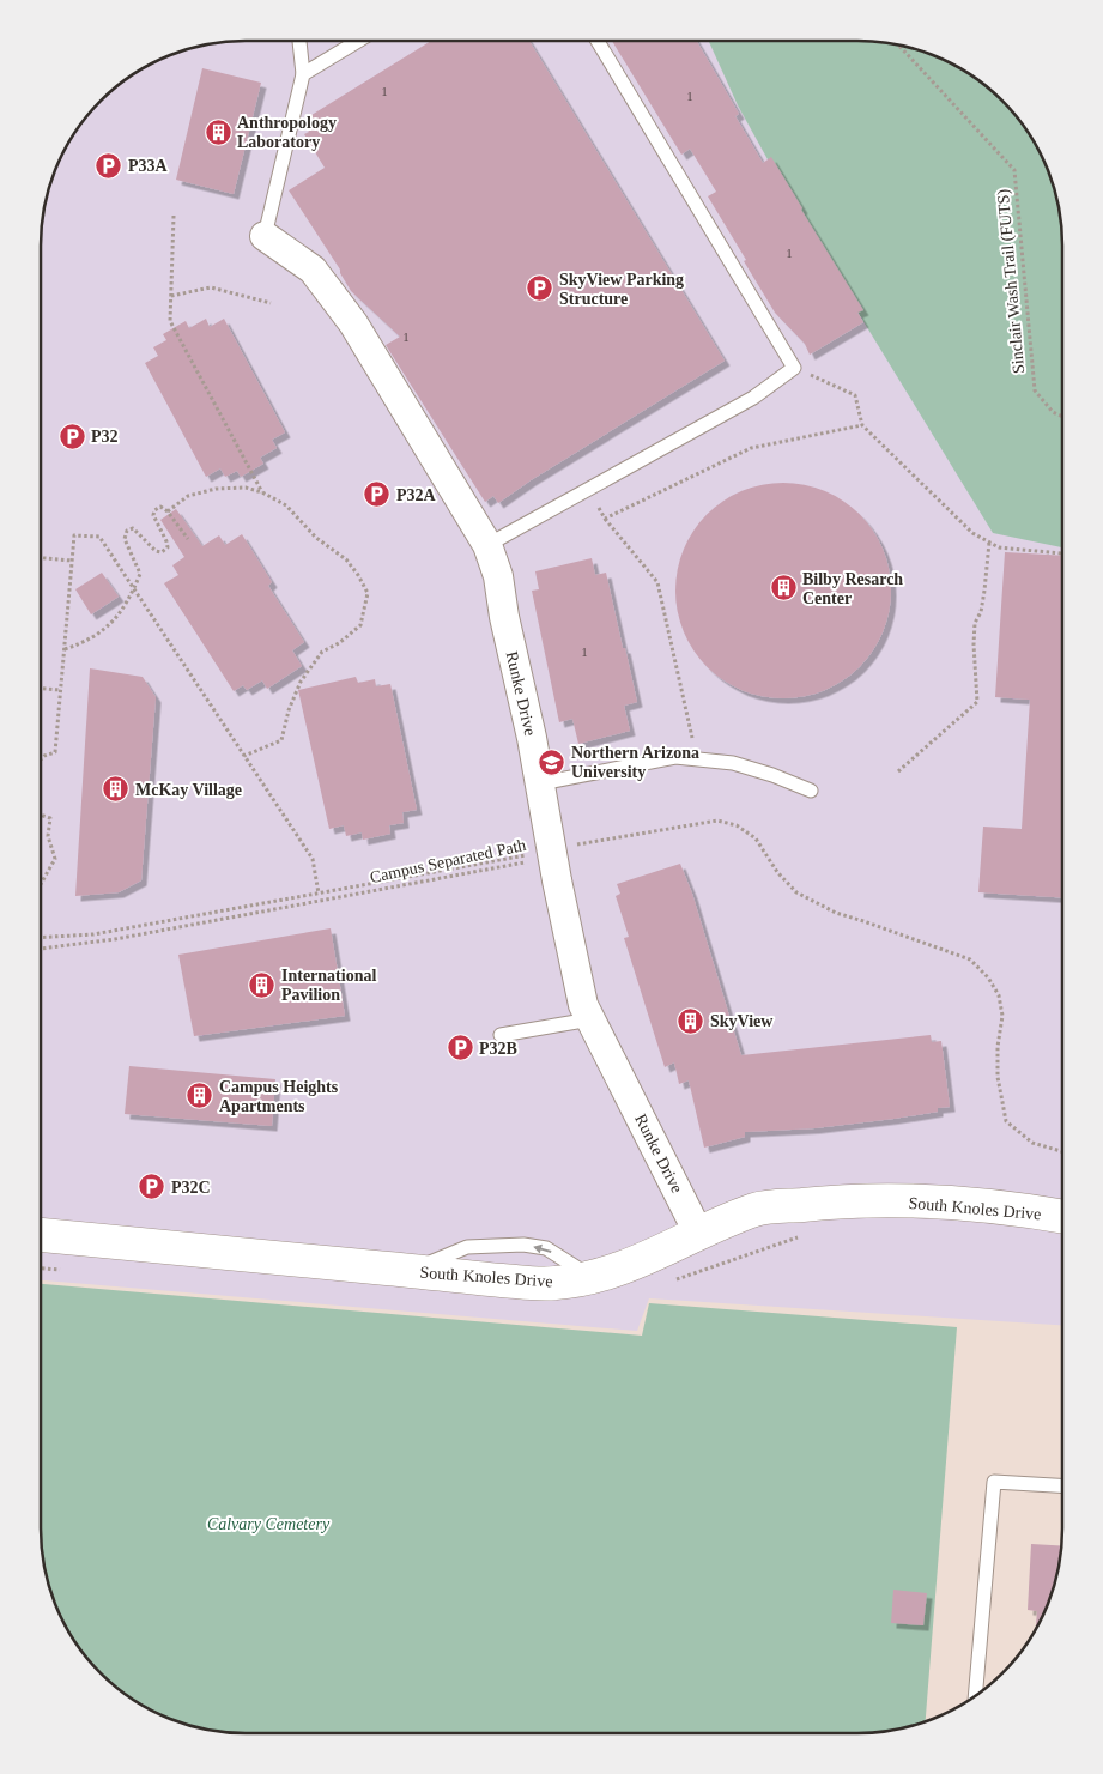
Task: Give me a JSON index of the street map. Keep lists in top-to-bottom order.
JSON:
{
  "streets": {
    "street": ["Runke Drive", "South Knoles Drive"],
    "path": ["Sinclair Wash Trail (FUTS)", "Campus Separated Path"]
  },
  "crossings": [
    ["Runke Drive", "Campus Separated Path"],
    ["Runke Drive", "South Knoles Drive"]
  ],
  "parks": ["Calvary Cemetery"],
  "places": {
    "building": [
      "Anthropology Laboratory",
      "Bilby Resarch Center",
      "McKay Village",
      "International Pavilion",
      "SkyView",
      "Campus Heights Apartments"
    ],
    "parking": [
      "P33A",
      "SkyView Parking Structure",
      "P32",
      "P32A",
      "P32B",
      "P32C"
    ],
    "school or university": ["Northern Arizona University"]
  },
  "house_numbers": [
    "1",
    "1",
    "1",
    "1",
    "1"
  ]
}
